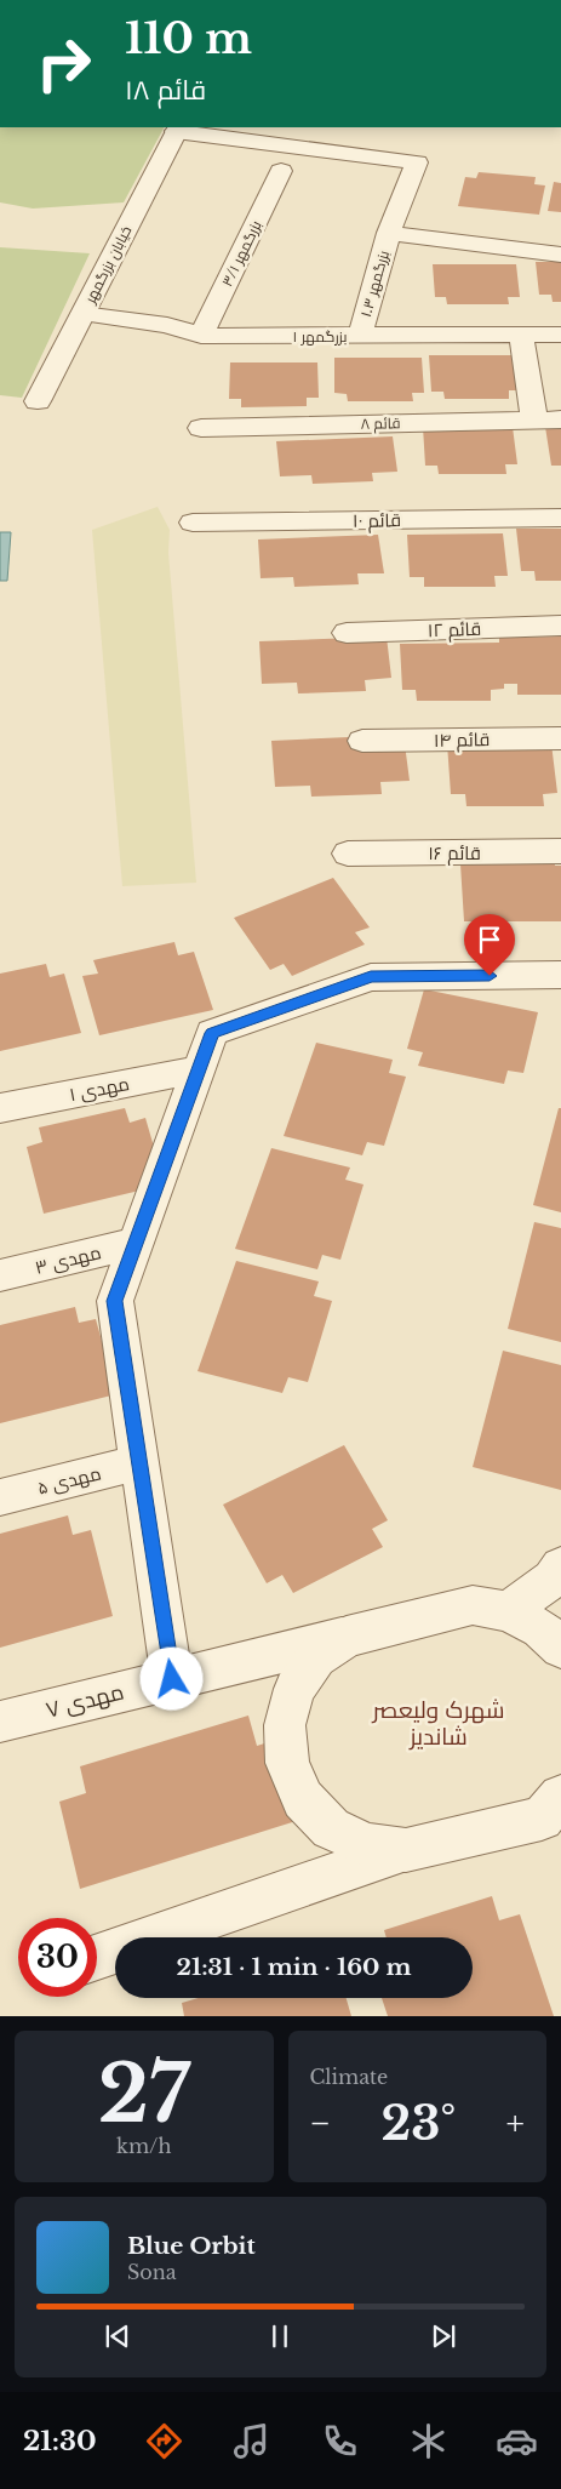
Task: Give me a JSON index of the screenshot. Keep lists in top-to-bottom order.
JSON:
{
  "streets": {
    "street": [
      "بزرگمهر ۳/۱",
      "خیابان بزرگمهر",
      "بزرگمهر ۱.۳",
      "بزرگمهر ۱",
      "قائم ۸",
      "قائم ۱۰",
      "قائم ۱۲",
      "قائم ۱۴",
      "قائم ۱۶",
      "مهدی ۱",
      "مهدی ۳",
      "مهدی ۵",
      "مهدی ۷"
    ]
  },
  "crossings": [
    ["بزرگمهر ۳/۱", "بزرگمهر ۱"],
    ["خیابان بزرگمهر", "بزرگمهر ۱.۳"],
    ["خیابان بزرگمهر", "بزرگمهر ۱"],
    ["بزرگمهر ۱.۳", "بزرگمهر ۱"]
  ],
  "districts": ["شهرک ولیعصر شاندیز"],
  "page": {
    "turn": ["110 m", "قائم ۱۸"],
    "limit": "30",
    "trip": "21:31 · 1 min · 160 m",
    "tile": [
      ["27", "km/h"],
      "Climate"
    ],
    "heat": ["−", "23°", "+"],
    "song": ["Blue Orbit", "Sona"],
    "tabs": "21:30"
  }
}
